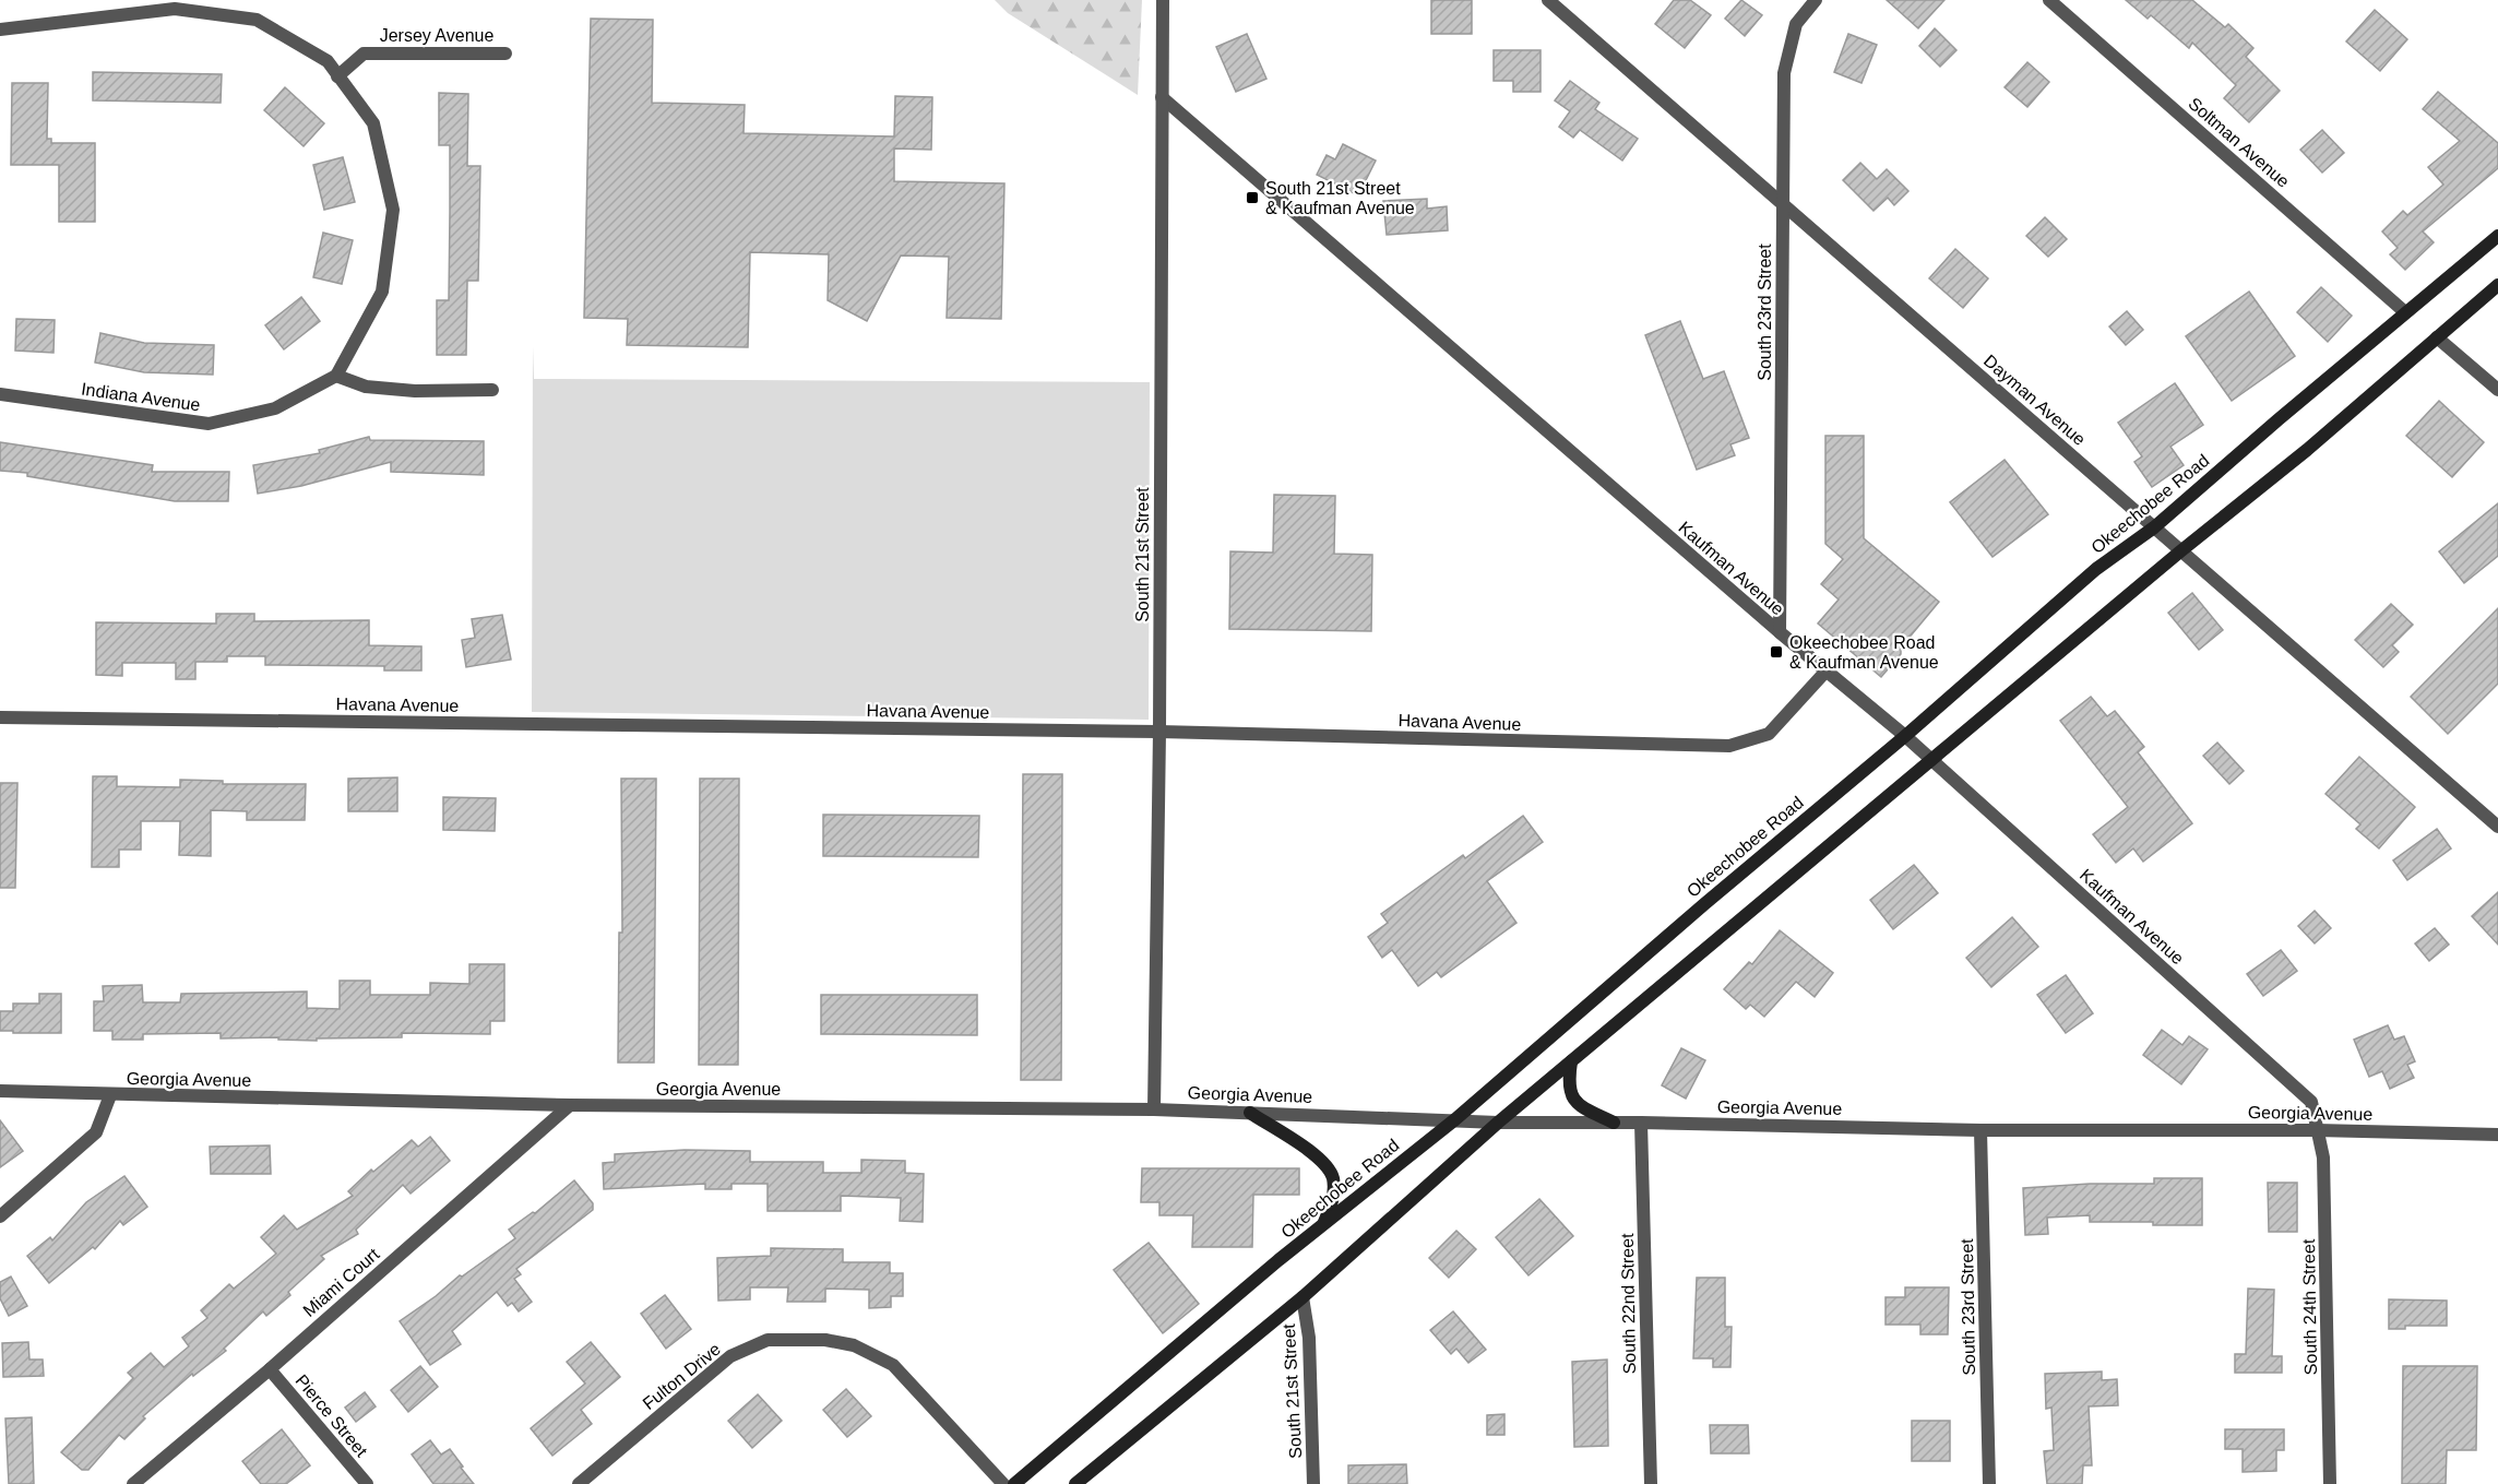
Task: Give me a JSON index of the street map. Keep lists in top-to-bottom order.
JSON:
{
  "streets": {
    "main road": ["Okeechobee Road"],
    "street": [
      "Jersey Avenue",
      "Soltman Avenue",
      "South 23rd Street",
      "Indiana Avenue",
      "Dayman Avenue",
      "South 21st Street",
      "Kaufman Avenue",
      "Havana Avenue",
      "Georgia Avenue",
      "Miami Court",
      "South 22nd Street",
      "South 24th Street",
      "Fulton Drive",
      "Pierce Street"
    ]
  },
  "crossings": [
    ["Soltman Avenue", "Okeechobee Road"],
    ["South 23rd Street", "Dayman Avenue"],
    ["South 23rd Street", "Kaufman Avenue"],
    ["South 23rd Street", "Georgia Avenue"],
    ["Dayman Avenue", "Okeechobee Road"],
    ["Okeechobee Road", "Kaufman Avenue"],
    ["Okeechobee Road", "Georgia Avenue"],
    ["South 21st Street", "Kaufman Avenue"],
    ["South 21st Street", "Havana Avenue"],
    ["South 21st Street", "Georgia Avenue"],
    ["Kaufman Avenue", "Havana Avenue"],
    ["Kaufman Avenue", "Georgia Avenue"],
    ["Kaufman Avenue", "South 24th Street"],
    ["Georgia Avenue", "Miami Court"],
    ["Georgia Avenue", "South 22nd Street"],
    ["Georgia Avenue", "South 24th Street"],
    ["Miami Court", "Pierce Street"]
  ],
  "places": {
    "transit": ["South 21st Street & Kaufman Avenue", "Okeechobee Road & Kaufman Avenue"]
  }
}
